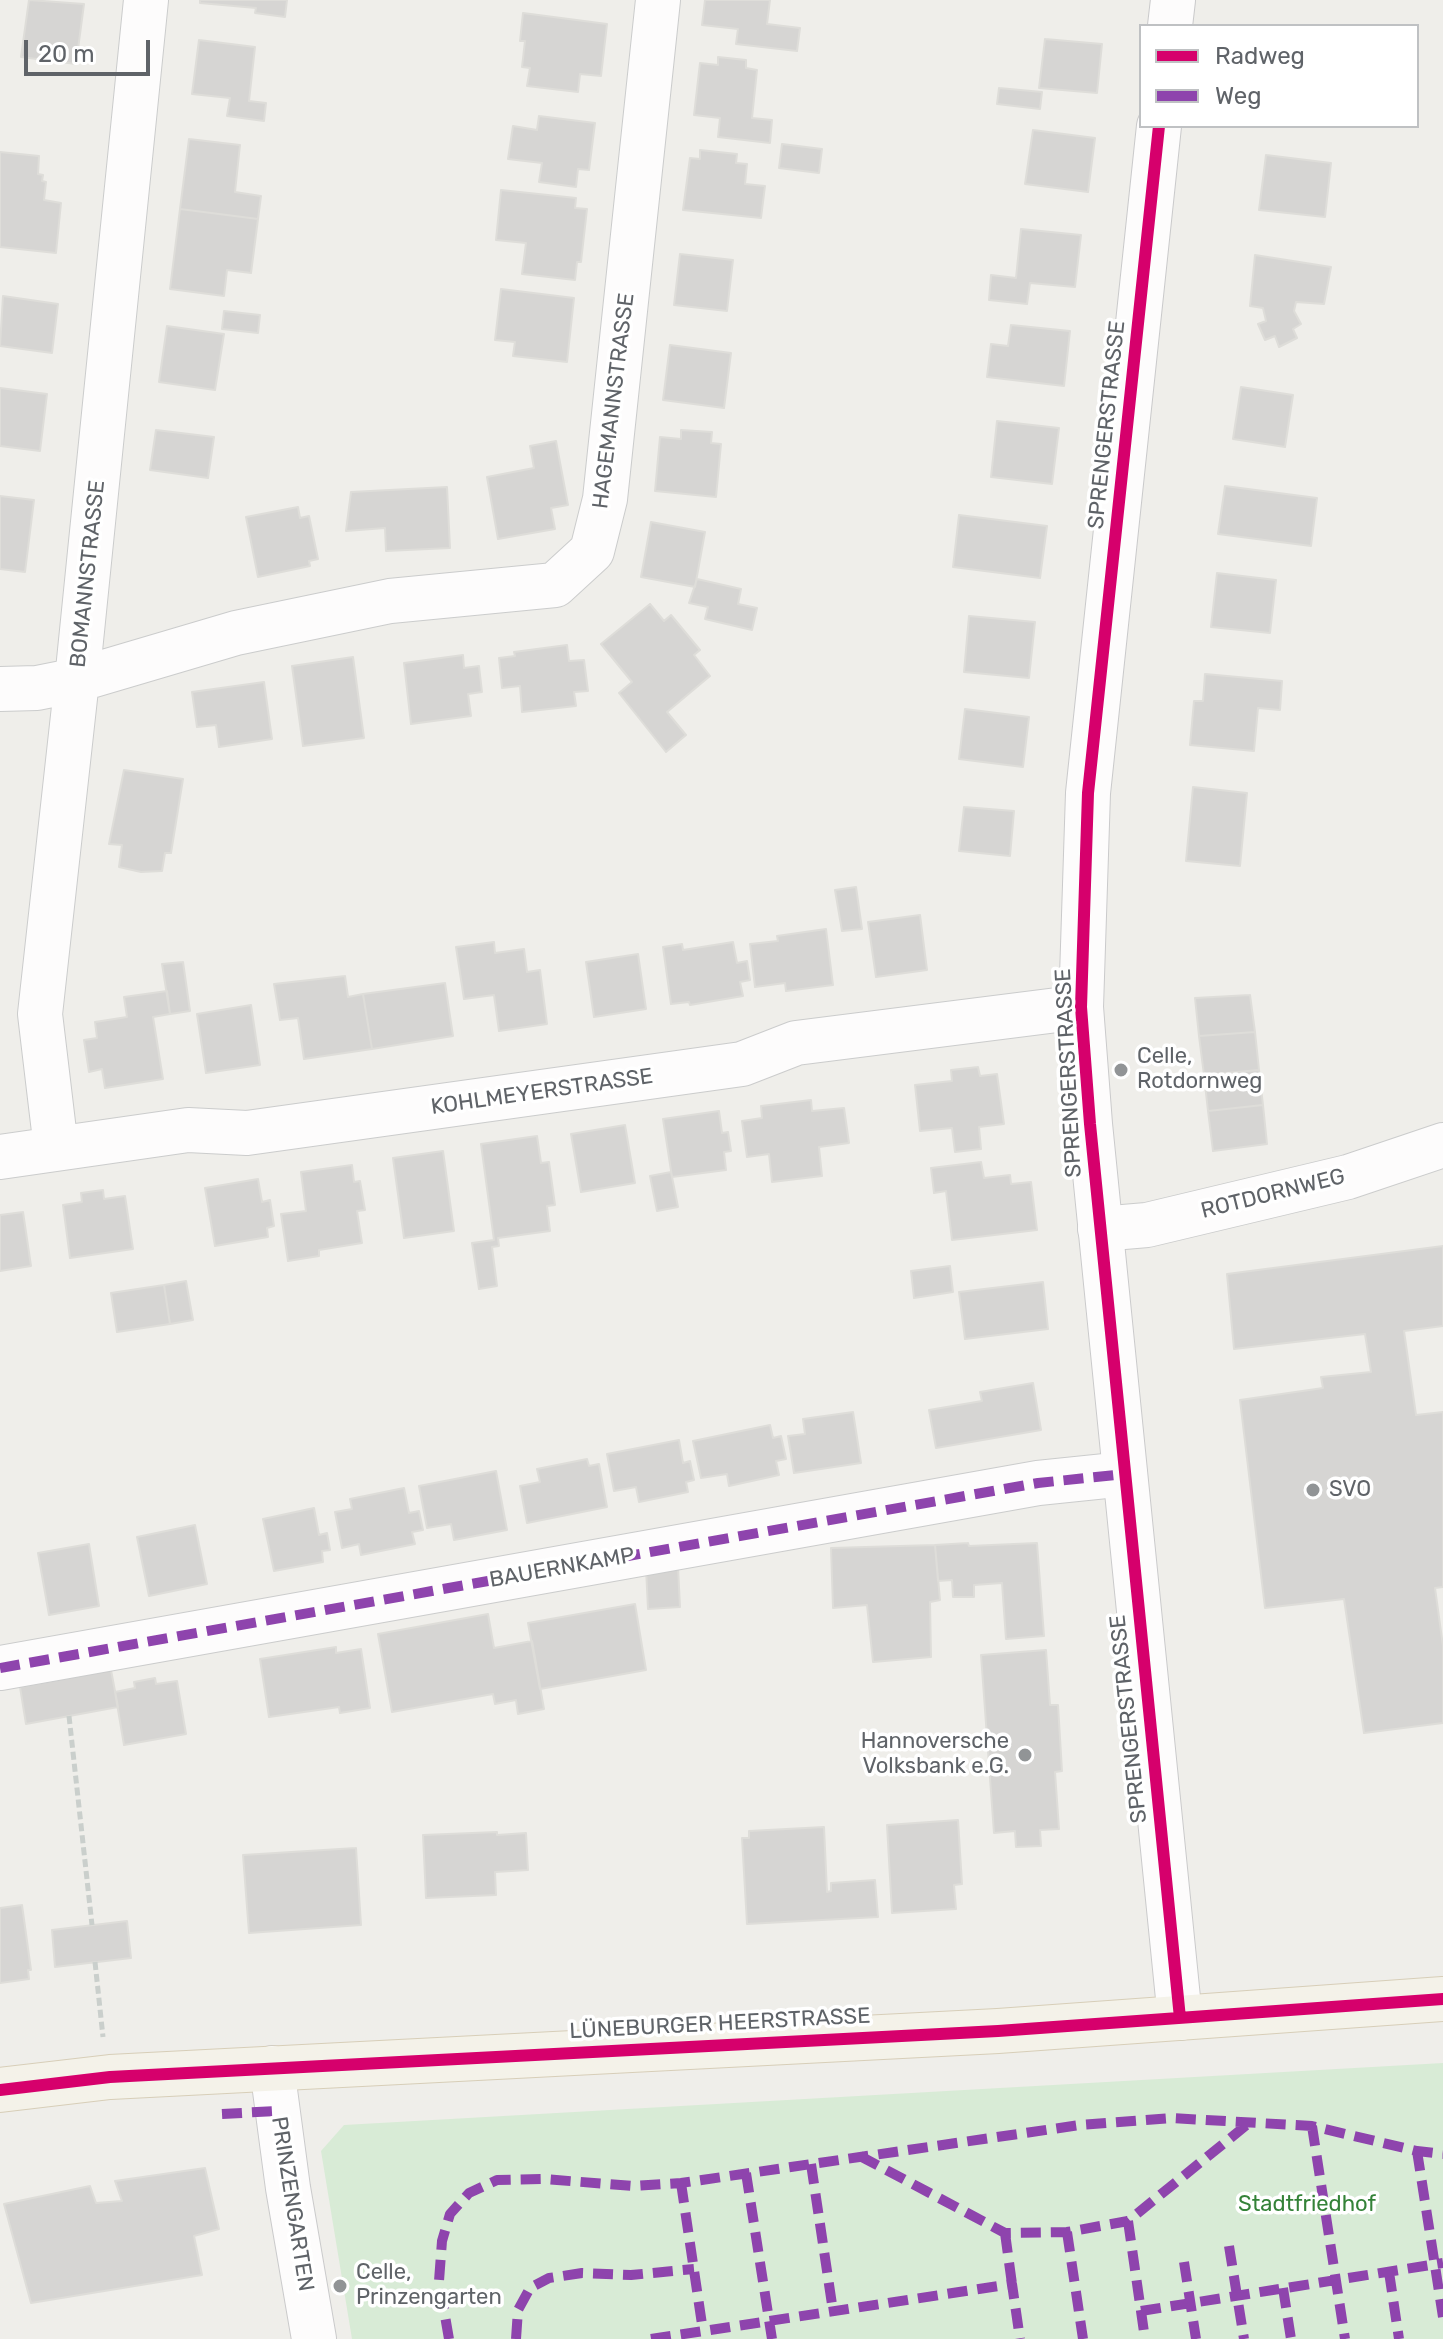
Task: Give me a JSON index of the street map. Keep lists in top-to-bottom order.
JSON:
{
  "streets": {
    "main road": ["LÜNEBURGER HEERSTRASSE"],
    "street": [
      "HAGEMANNSTRASSE",
      "SPRENGERSTRASSE",
      "BOMANNSTRASSE",
      "KOHLMEYERSTRASSE",
      "ROTDORNWEG",
      "BAUERNKAMP",
      "PRINZENGARTEN"
    ]
  },
  "crossings": [
    ["HAGEMANNSTRASSE", "BOMANNSTRASSE"],
    ["SPRENGERSTRASSE", "KOHLMEYERSTRASSE"],
    ["SPRENGERSTRASSE", "ROTDORNWEG"],
    ["SPRENGERSTRASSE", "BAUERNKAMP"],
    ["SPRENGERSTRASSE", "LÜNEBURGER HEERSTRASSE"],
    ["BOMANNSTRASSE", "KOHLMEYERSTRASSE"],
    ["LÜNEBURGER HEERSTRASSE", "PRINZENGARTEN"]
  ],
  "parks": ["Stadtfriedhof"],
  "places": [
    "Celle, Rotdornweg",
    "SVO",
    "Hannoversche Volksbank e.G.",
    "Celle, Prinzengarten"
  ],
  "legend": ["Radweg", "Weg"],
  "scale_bar": "20 m"
}
